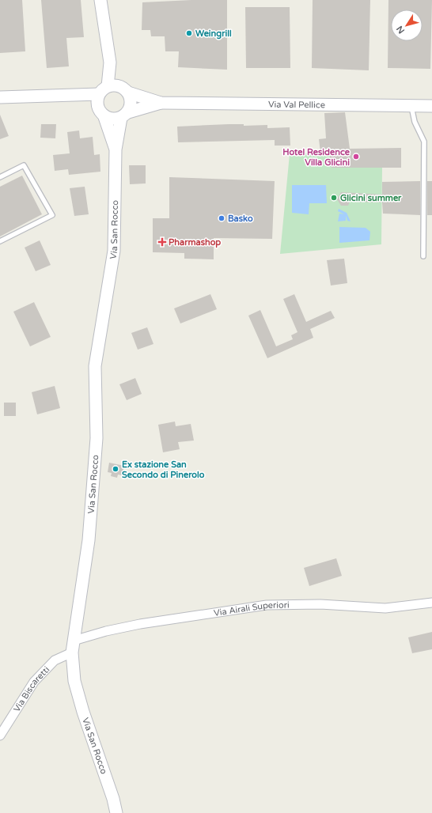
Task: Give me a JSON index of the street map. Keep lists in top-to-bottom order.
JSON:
{
  "streets": {
    "street": [
      "Via Val Pellice",
      "Via San Rocco",
      "Via Airali Superiori",
      "Via Biscaretti"
    ]
  },
  "crossings": [
    ["Via San Rocco", "Via Airali Superiori"],
    ["Via San Rocco", "Via Biscaretti"]
  ],
  "places": {
    "other": [
      "Weingrill",
      "Hotel Residence Villa Glicini",
      "Glicini summer",
      "Basko",
      "Ex stazione San Secondo di Pinerolo"
    ],
    "health": ["Pharmashop"]
  },
  "north": "bottom left"
}
